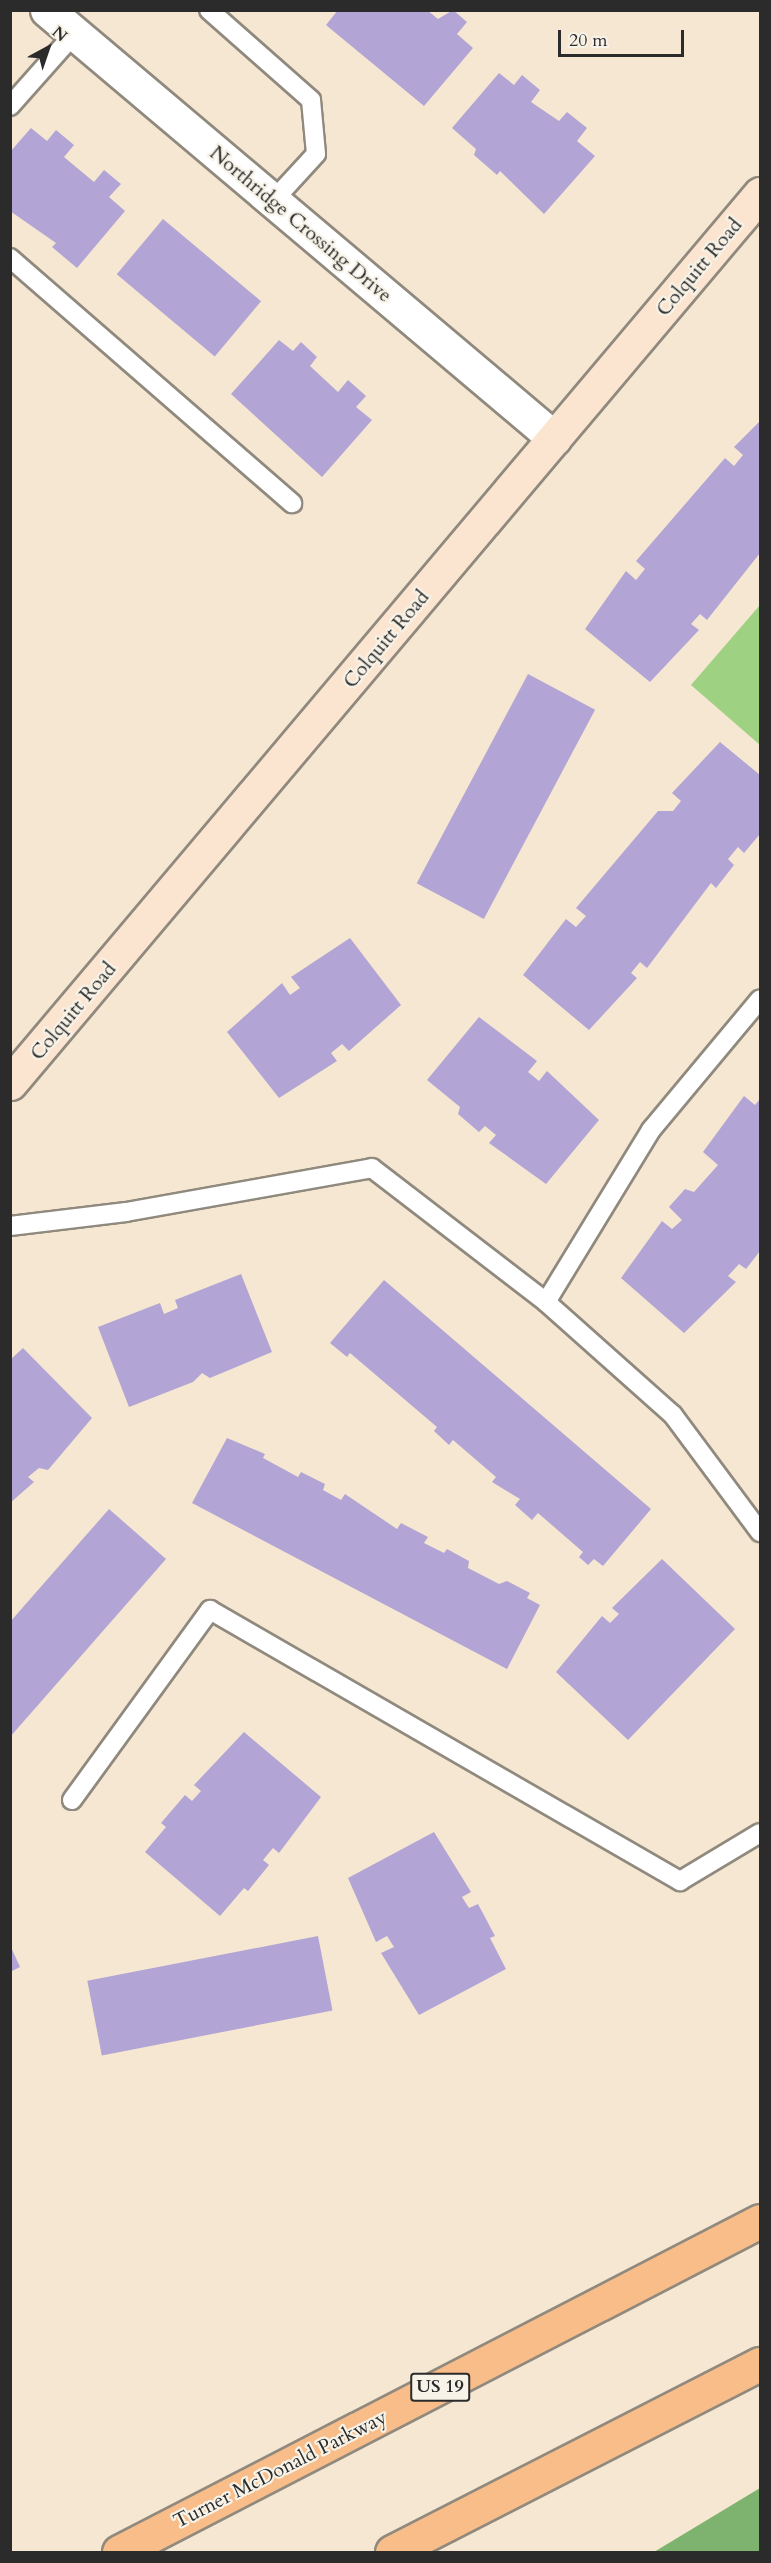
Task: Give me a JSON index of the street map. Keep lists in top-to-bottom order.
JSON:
{
  "streets": {
    "highway": ["US 19", "Turner McDonald Parkway"],
    "street": ["Northridge Crossing Drive", "Colquitt Road"]
  },
  "crossings": [
    ["Northridge Crossing Drive", "Colquitt Road"]
  ],
  "scale_bar": "20 m",
  "north": "top right"
}
